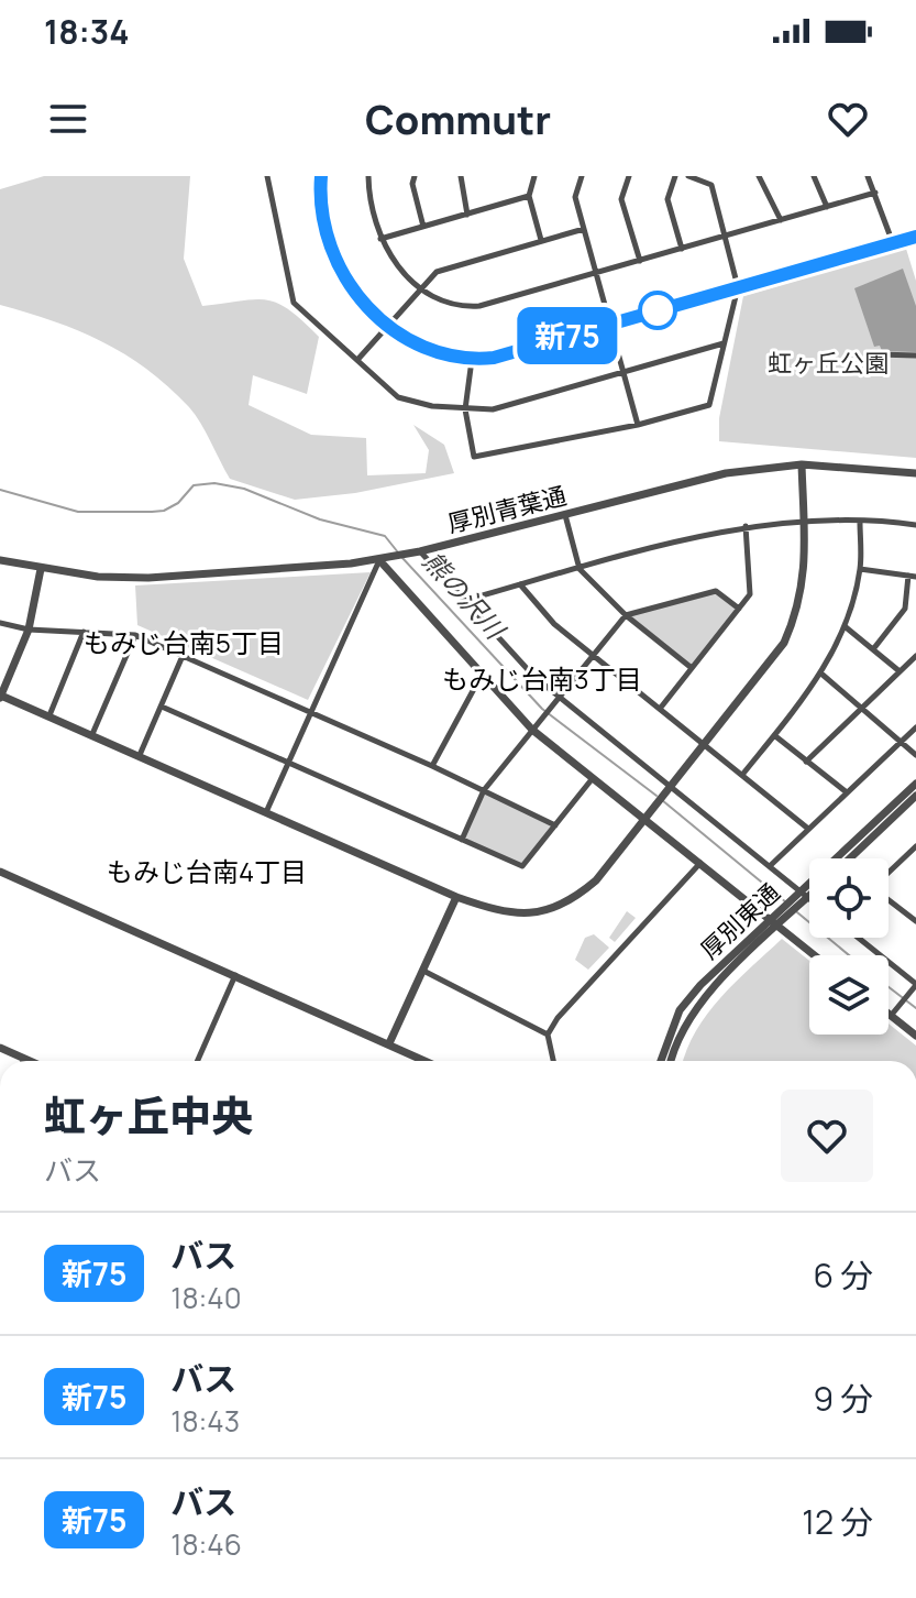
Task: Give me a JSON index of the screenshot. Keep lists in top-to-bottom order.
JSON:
{
  "streets": {
    "street": ["厚別青葉通", "厚別東通"]
  },
  "districts": ["もみじ台南5丁目", "もみじ台南3丁目", "もみじ台南4丁目"],
  "water": ["熊の沢川"],
  "parks": ["虹ヶ丘公園"],
  "lines": ["bus line 新75"],
  "page": {
    "status": "18:34",
    "header": "Commutr",
    "on_map": "新75",
    "heading": ["虹ヶ丘中央", "バス"],
    "list": [
      {
        "mark": "新75",
        "name": "バス",
        "note": "18:40",
        "value": "6 分"
      },
      {
        "mark": "新75",
        "name": "バス",
        "note": "18:43",
        "value": "9 分"
      },
      {
        "mark": "新75",
        "name": "バス",
        "note": "18:46",
        "value": "12 分"
      }
    ]
  }
}
